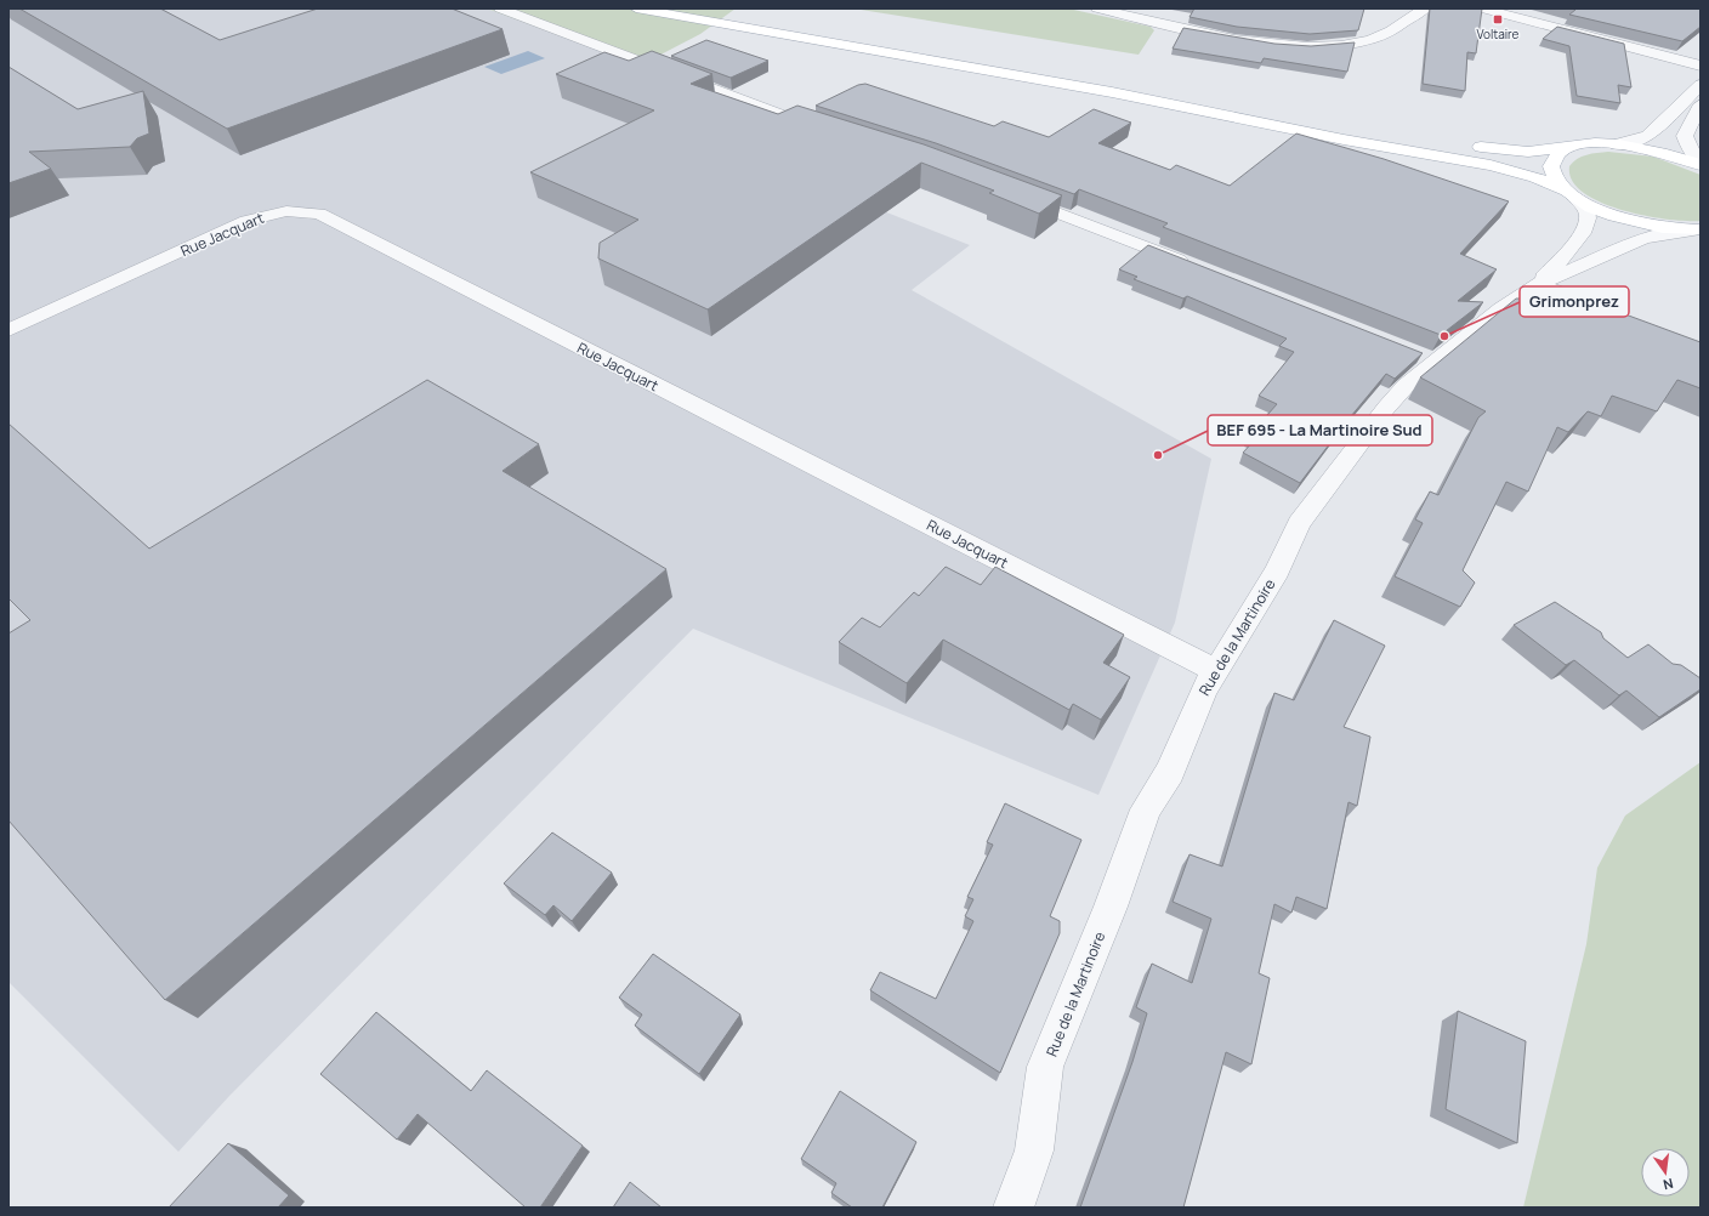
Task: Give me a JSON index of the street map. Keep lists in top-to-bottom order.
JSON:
{
  "streets": {
    "street": ["Rue Jacquart", "Rue de la Martinoire"]
  },
  "crossings": [
    ["Rue Jacquart", "Rue de la Martinoire"]
  ],
  "places": {
    "transit": ["Voltaire"],
    "other": ["Grimonprez", "BEF 695 - La Martinoire Sud"]
  },
  "north": "bottom"
}
